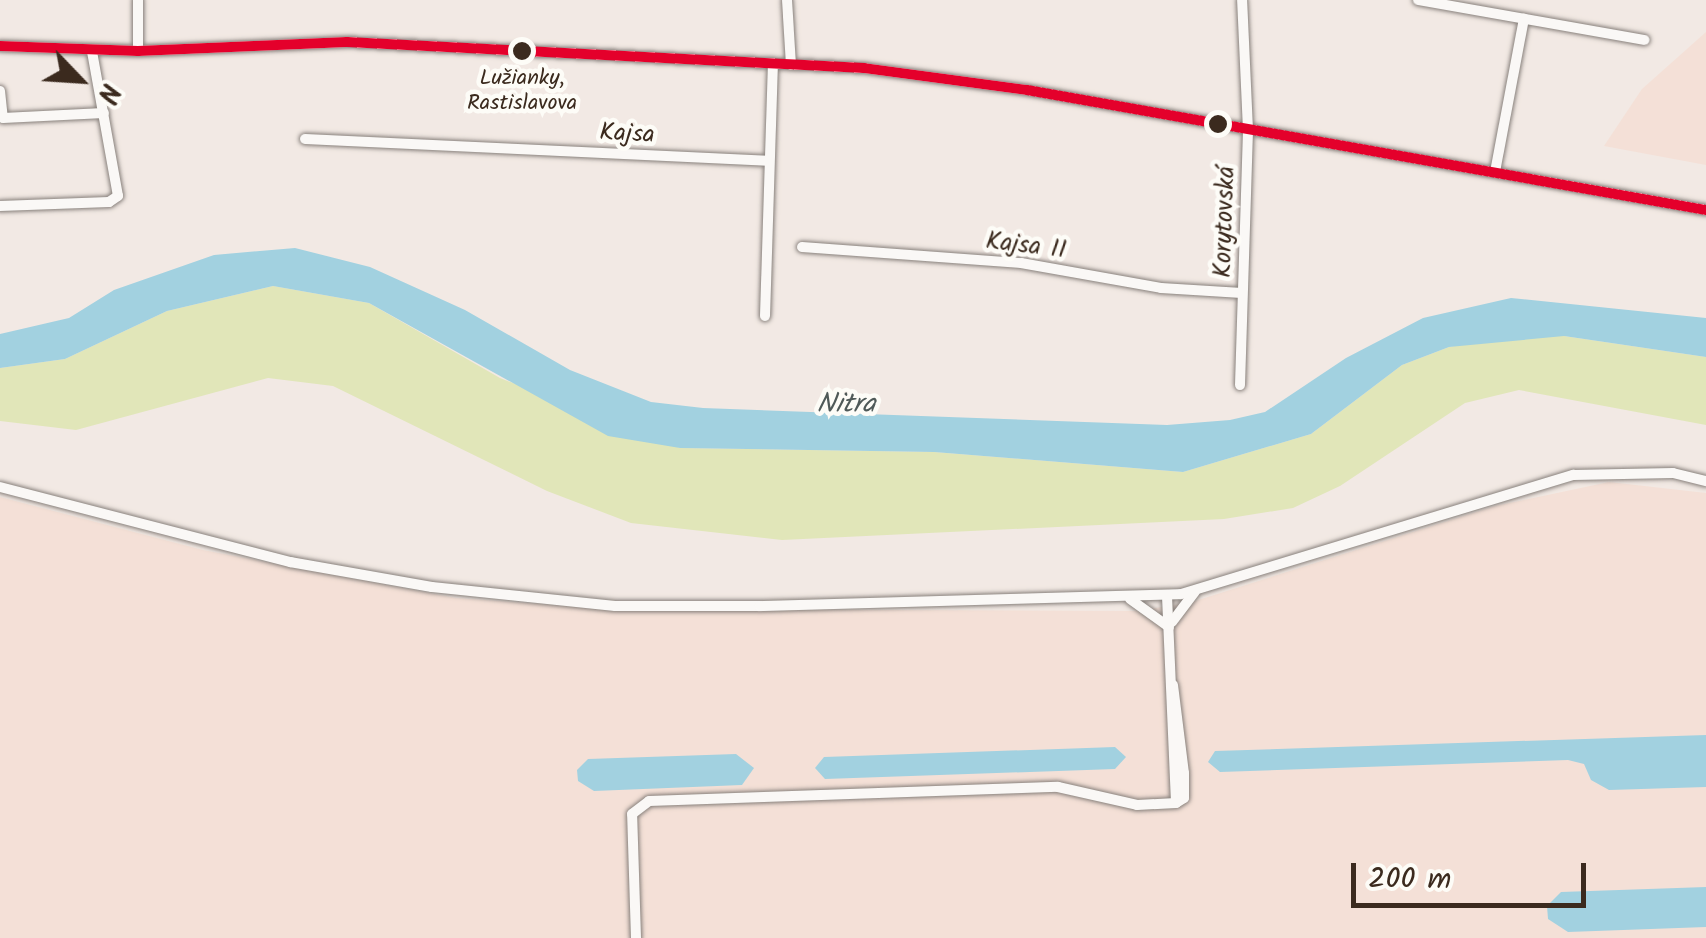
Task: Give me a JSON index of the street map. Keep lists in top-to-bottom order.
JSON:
{
  "streets": {
    "street": ["Kajsa", "Korytovská", "Kajsa II"]
  },
  "crossings": [
    ["Korytovská", "Kajsa II"]
  ],
  "water": ["Nitra"],
  "places": ["Lužianky, Rastislavova"],
  "scale_bar": "200 m",
  "north": "bottom right"
}
